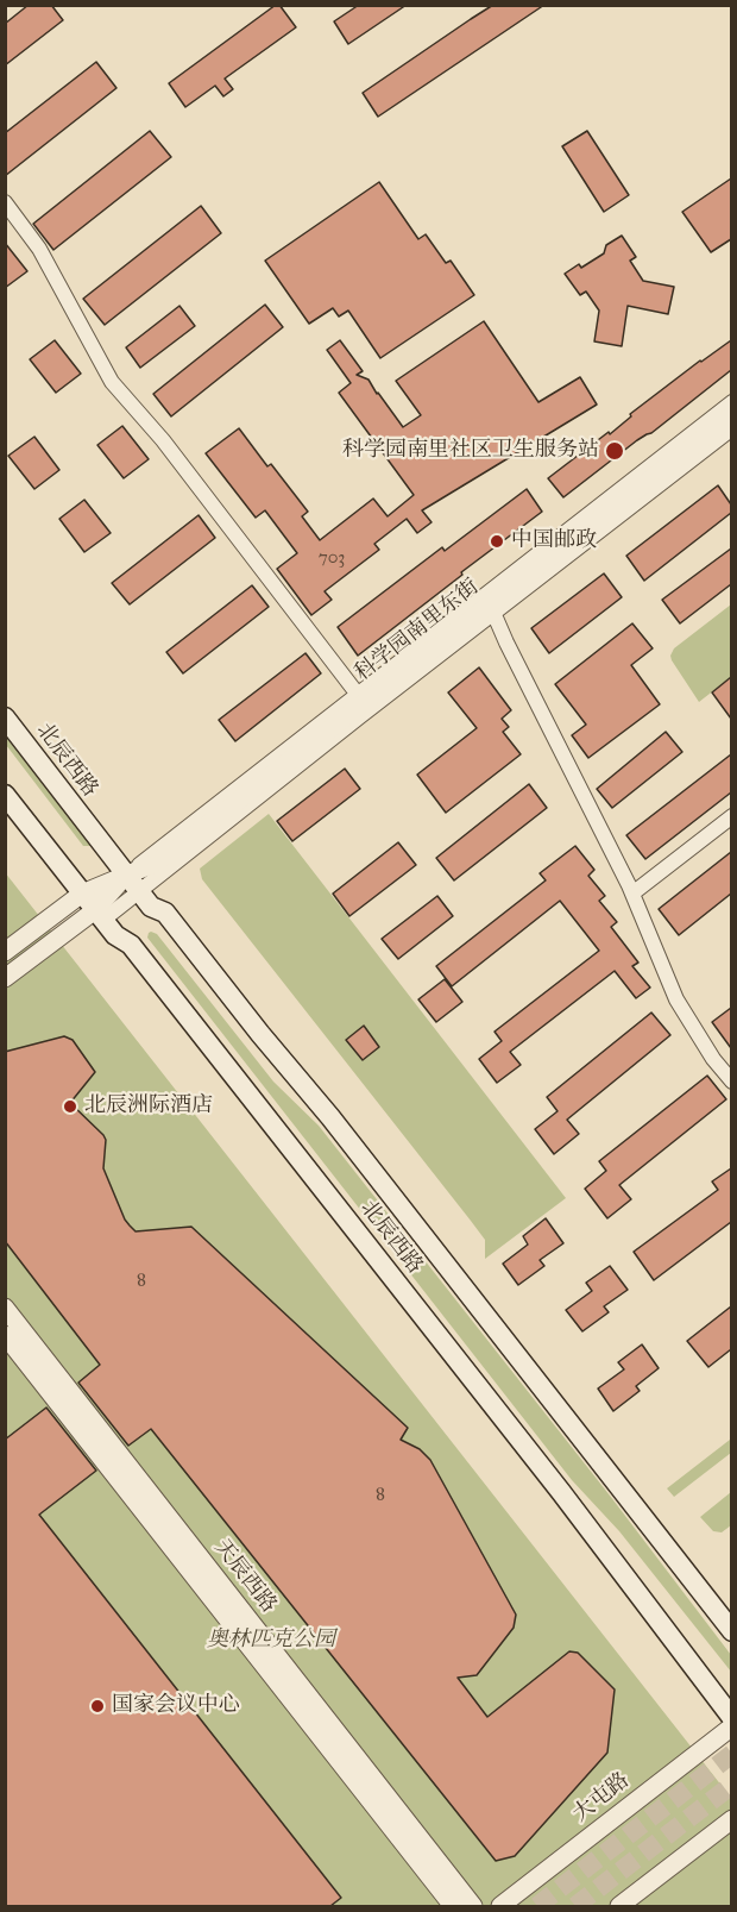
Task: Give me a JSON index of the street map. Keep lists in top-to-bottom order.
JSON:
{
  "streets": {
    "main road": ["北辰西路"],
    "street": ["科学园南里东街", "天辰西路", "大屯路"]
  },
  "crossings": [
    ["科学园南里东街", "北辰西路"]
  ],
  "parks": ["奥林匹克公园"],
  "places": [
    "科学园南里社区卫生服务站",
    "中国邮政",
    "北辰洲际酒店",
    "国家会议中心"
  ],
  "house_numbers": ["703", "8", "8"]
}
